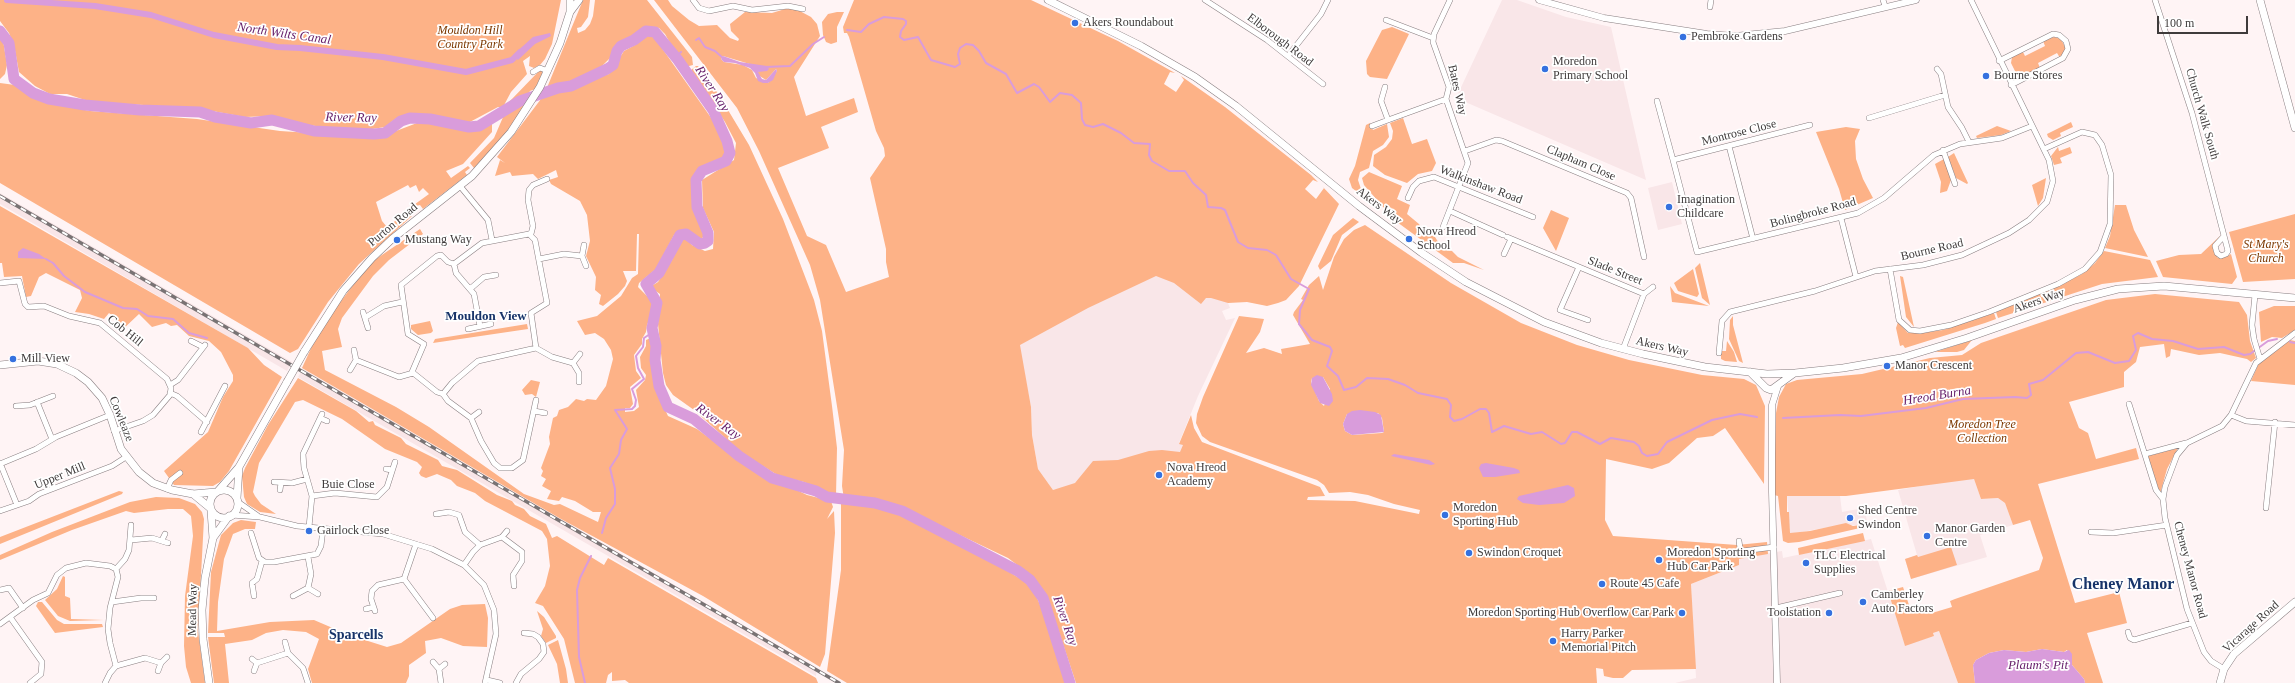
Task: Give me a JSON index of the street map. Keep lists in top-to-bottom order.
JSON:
{
  "streets": {
    "main road": [
      "Akers Way",
      "Purton Road",
      "Cowleaze",
      "Mead Way",
      "Vicarage Road"
    ],
    "street": [
      "Elborough Road",
      "Bates Way",
      "Church Walk South",
      "Montrose Close",
      "Clapham Close",
      "Walkinshaw Road",
      "Bolingbroke Road",
      "Bourne Road",
      "Slade Street",
      "Cob Hill",
      "Upper Mill",
      "Buie Close",
      "Cheney Manor Road"
    ]
  },
  "crossings": [
    ["Bates Way", "Clapham Close"],
    ["Bates Way", "Walkinshaw Road"],
    ["Bates Way", "Slade Street"],
    ["Montrose Close", "Bolingbroke Road"],
    ["Bolingbroke Road", "Bourne Road"],
    ["Purton Road", "Cowleaze"],
    ["Purton Road", "Mead Way"],
    ["Cowleaze", "Upper Mill"],
    ["Cowleaze", "Mead Way"],
    ["Cheney Manor Road", "Vicarage Road"]
  ],
  "districts": ["Mouldon View", "Cheney Manor", "Sparcells"],
  "water": [
    "North Wilts Canal",
    "River Ray",
    "Hreod Burna",
    "Plaum's Pit"
  ],
  "parks": ["Mouldon Hill Country Park", "St Mary's Church", "Moredon Tree Collection"],
  "places": [
    "Akers Roundabout",
    "Pembroke Gardens",
    "Moredon Primary School",
    "Bourne Stores",
    "Imagination Childcare",
    "Nova Hreod School",
    "Mustang Way",
    "Mill View",
    "Manor Crescent",
    "Nova Hreod Academy",
    "Moredon Sporting Hub",
    "Shed Centre Swindon",
    "Gairlock Close",
    "Manor Garden Centre",
    "Swindon Croquet",
    "Moredon Sporting Hub Car Park",
    "TLC Electrical Supplies",
    "Route 45 Cafe",
    "Camberley Auto Factors",
    "Moredon Sporting Hub Overflow Car Park",
    "Toolstation",
    "Harry Parker Memorial Pitch"
  ],
  "scale_bar": "100 m"
}
